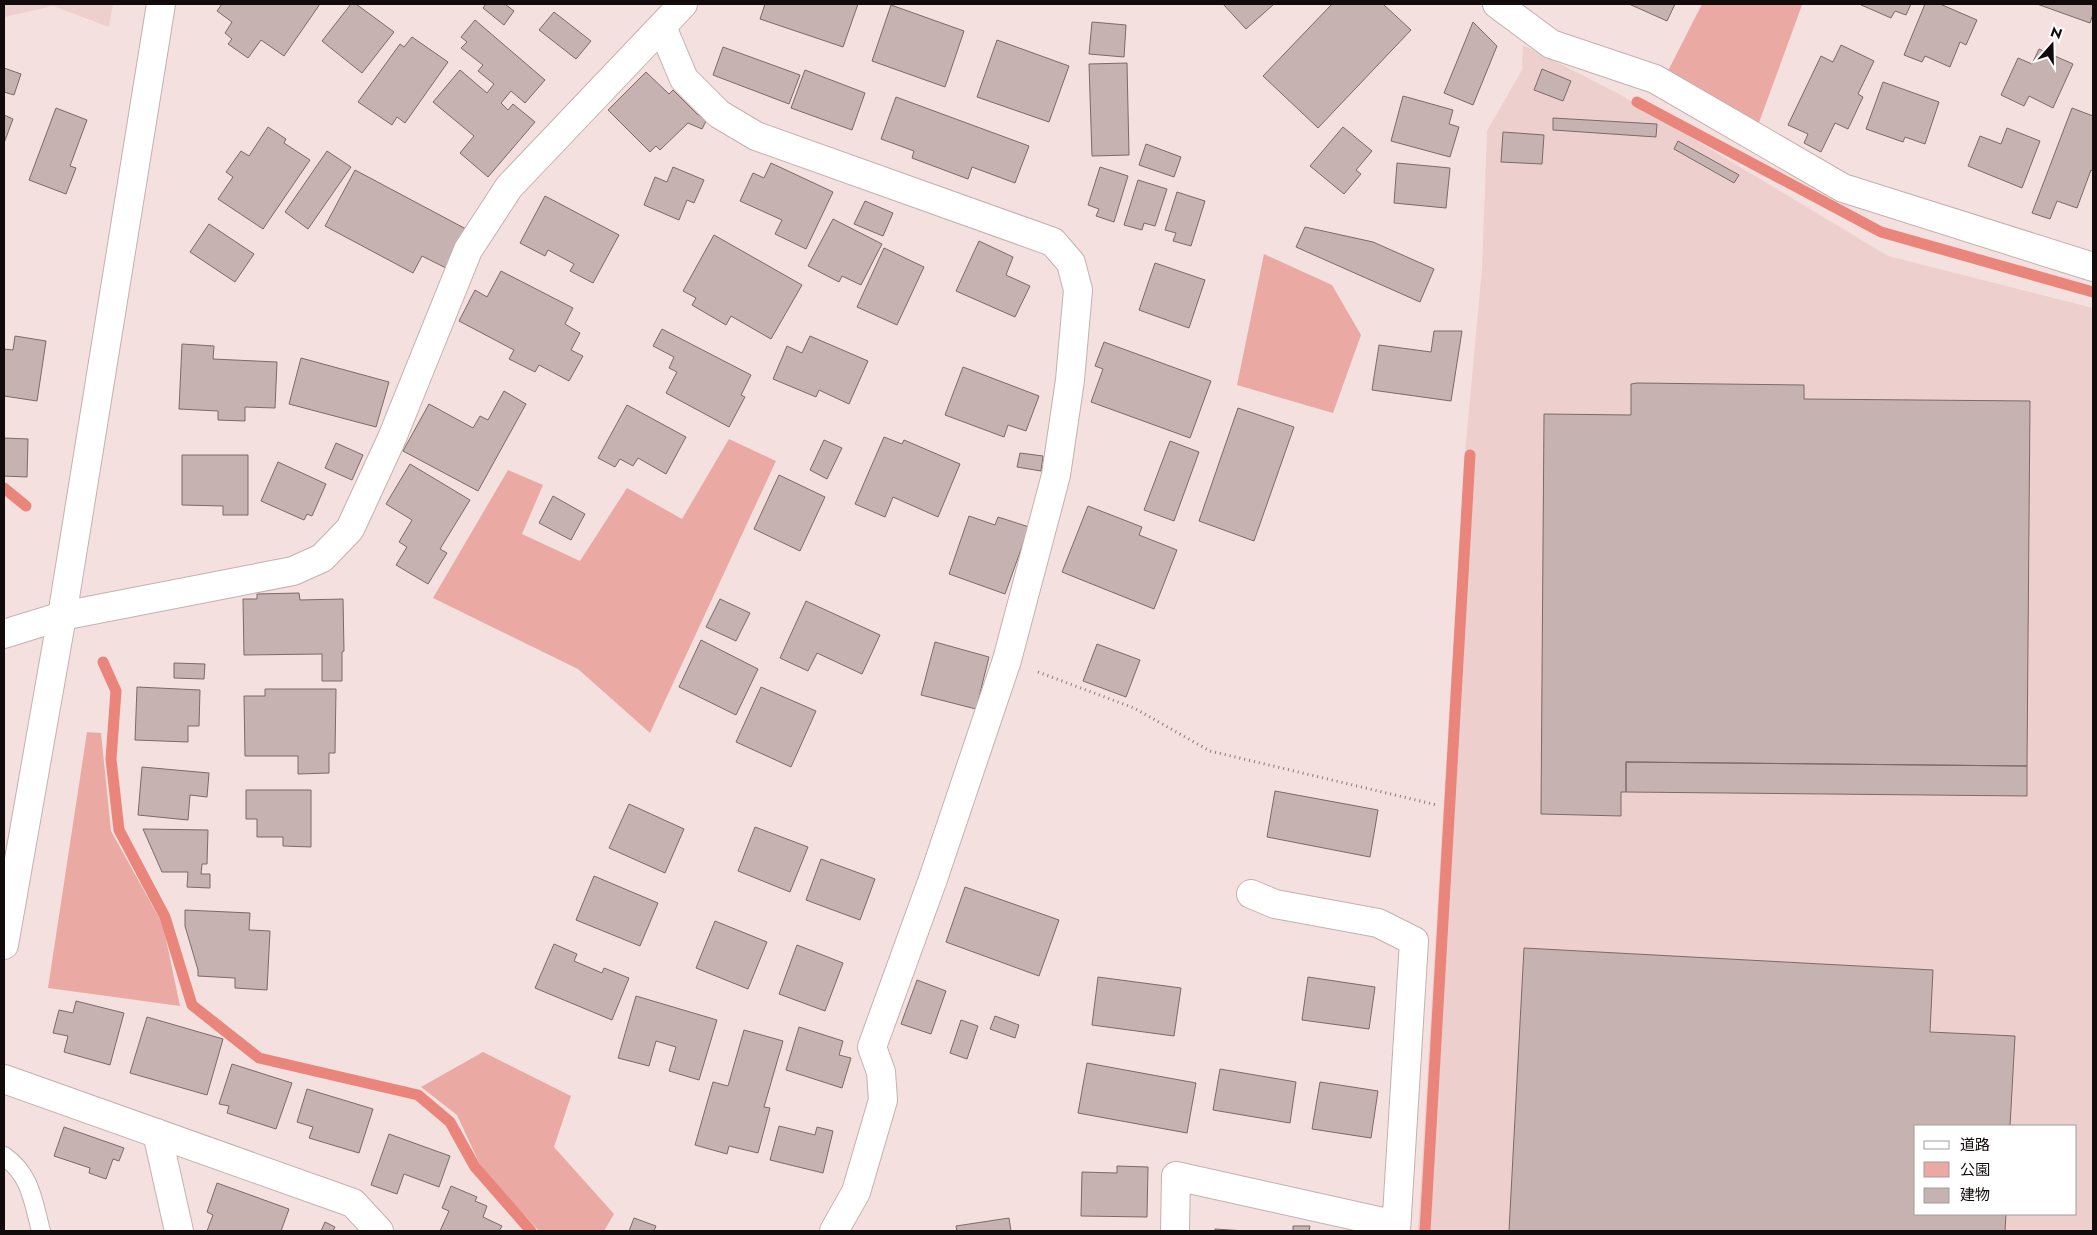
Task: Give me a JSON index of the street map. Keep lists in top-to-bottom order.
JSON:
{
  "legend": ["道路", "公園", "建物"],
  "north": "top"
}
